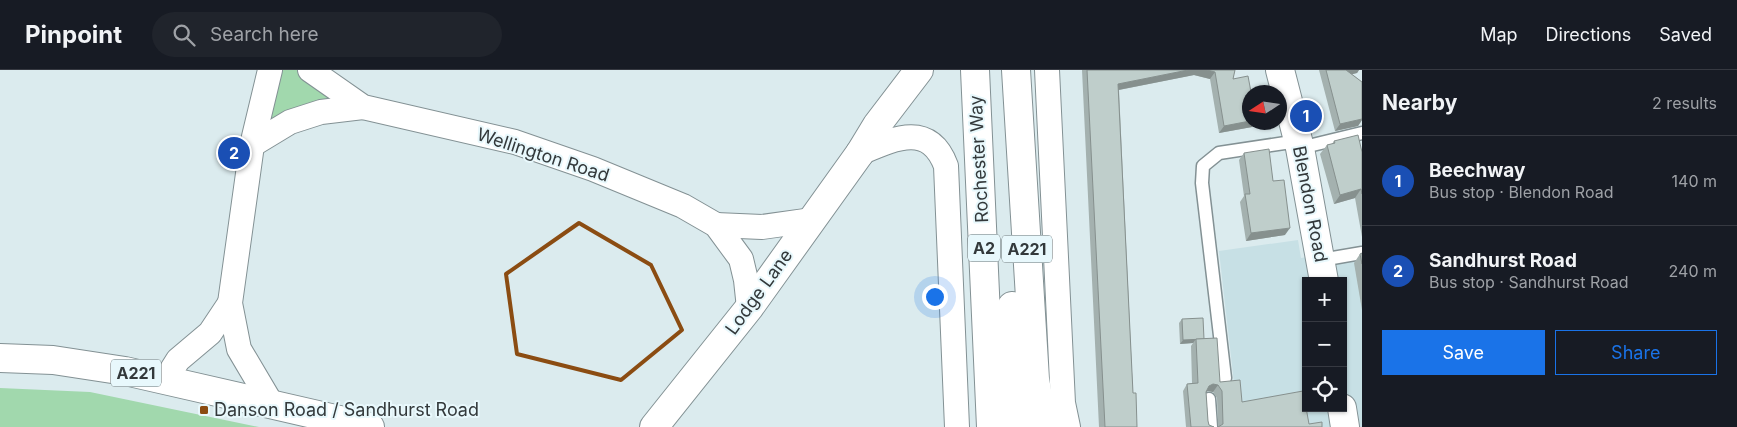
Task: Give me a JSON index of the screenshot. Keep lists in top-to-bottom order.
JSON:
{
  "streets": {
    "main road": [
      "Rochester Way",
      "Blendon Road",
      "A2",
      "A221",
      "Lodge Lane"
    ],
    "street": ["Wellington Road"]
  },
  "crossings": [
    ["Wellington Road", "Lodge Lane"]
  ],
  "places": {
    "transit": ["Danson Road / Sandhurst Road"]
  },
  "north": "left",
  "page": {
    "header": "Pinpoint",
    "search": "Search here",
    "nav": ["Map", "Directions", "Saved"],
    "heading": ["Nearby", "2 results"],
    "pins": ["1", "2"],
    "list": [
      {
        "mark": "1",
        "name": "Beechway",
        "note": "Bus stop · Blendon Road",
        "value": "140 m"
      },
      {
        "mark": "2",
        "name": "Sandhurst Road",
        "note": "Bus stop · Sandhurst Road",
        "value": "240 m"
      }
    ],
    "map_buttons": ["+", "−"],
    "buttons": ["Save", "Share"]
  }
}
